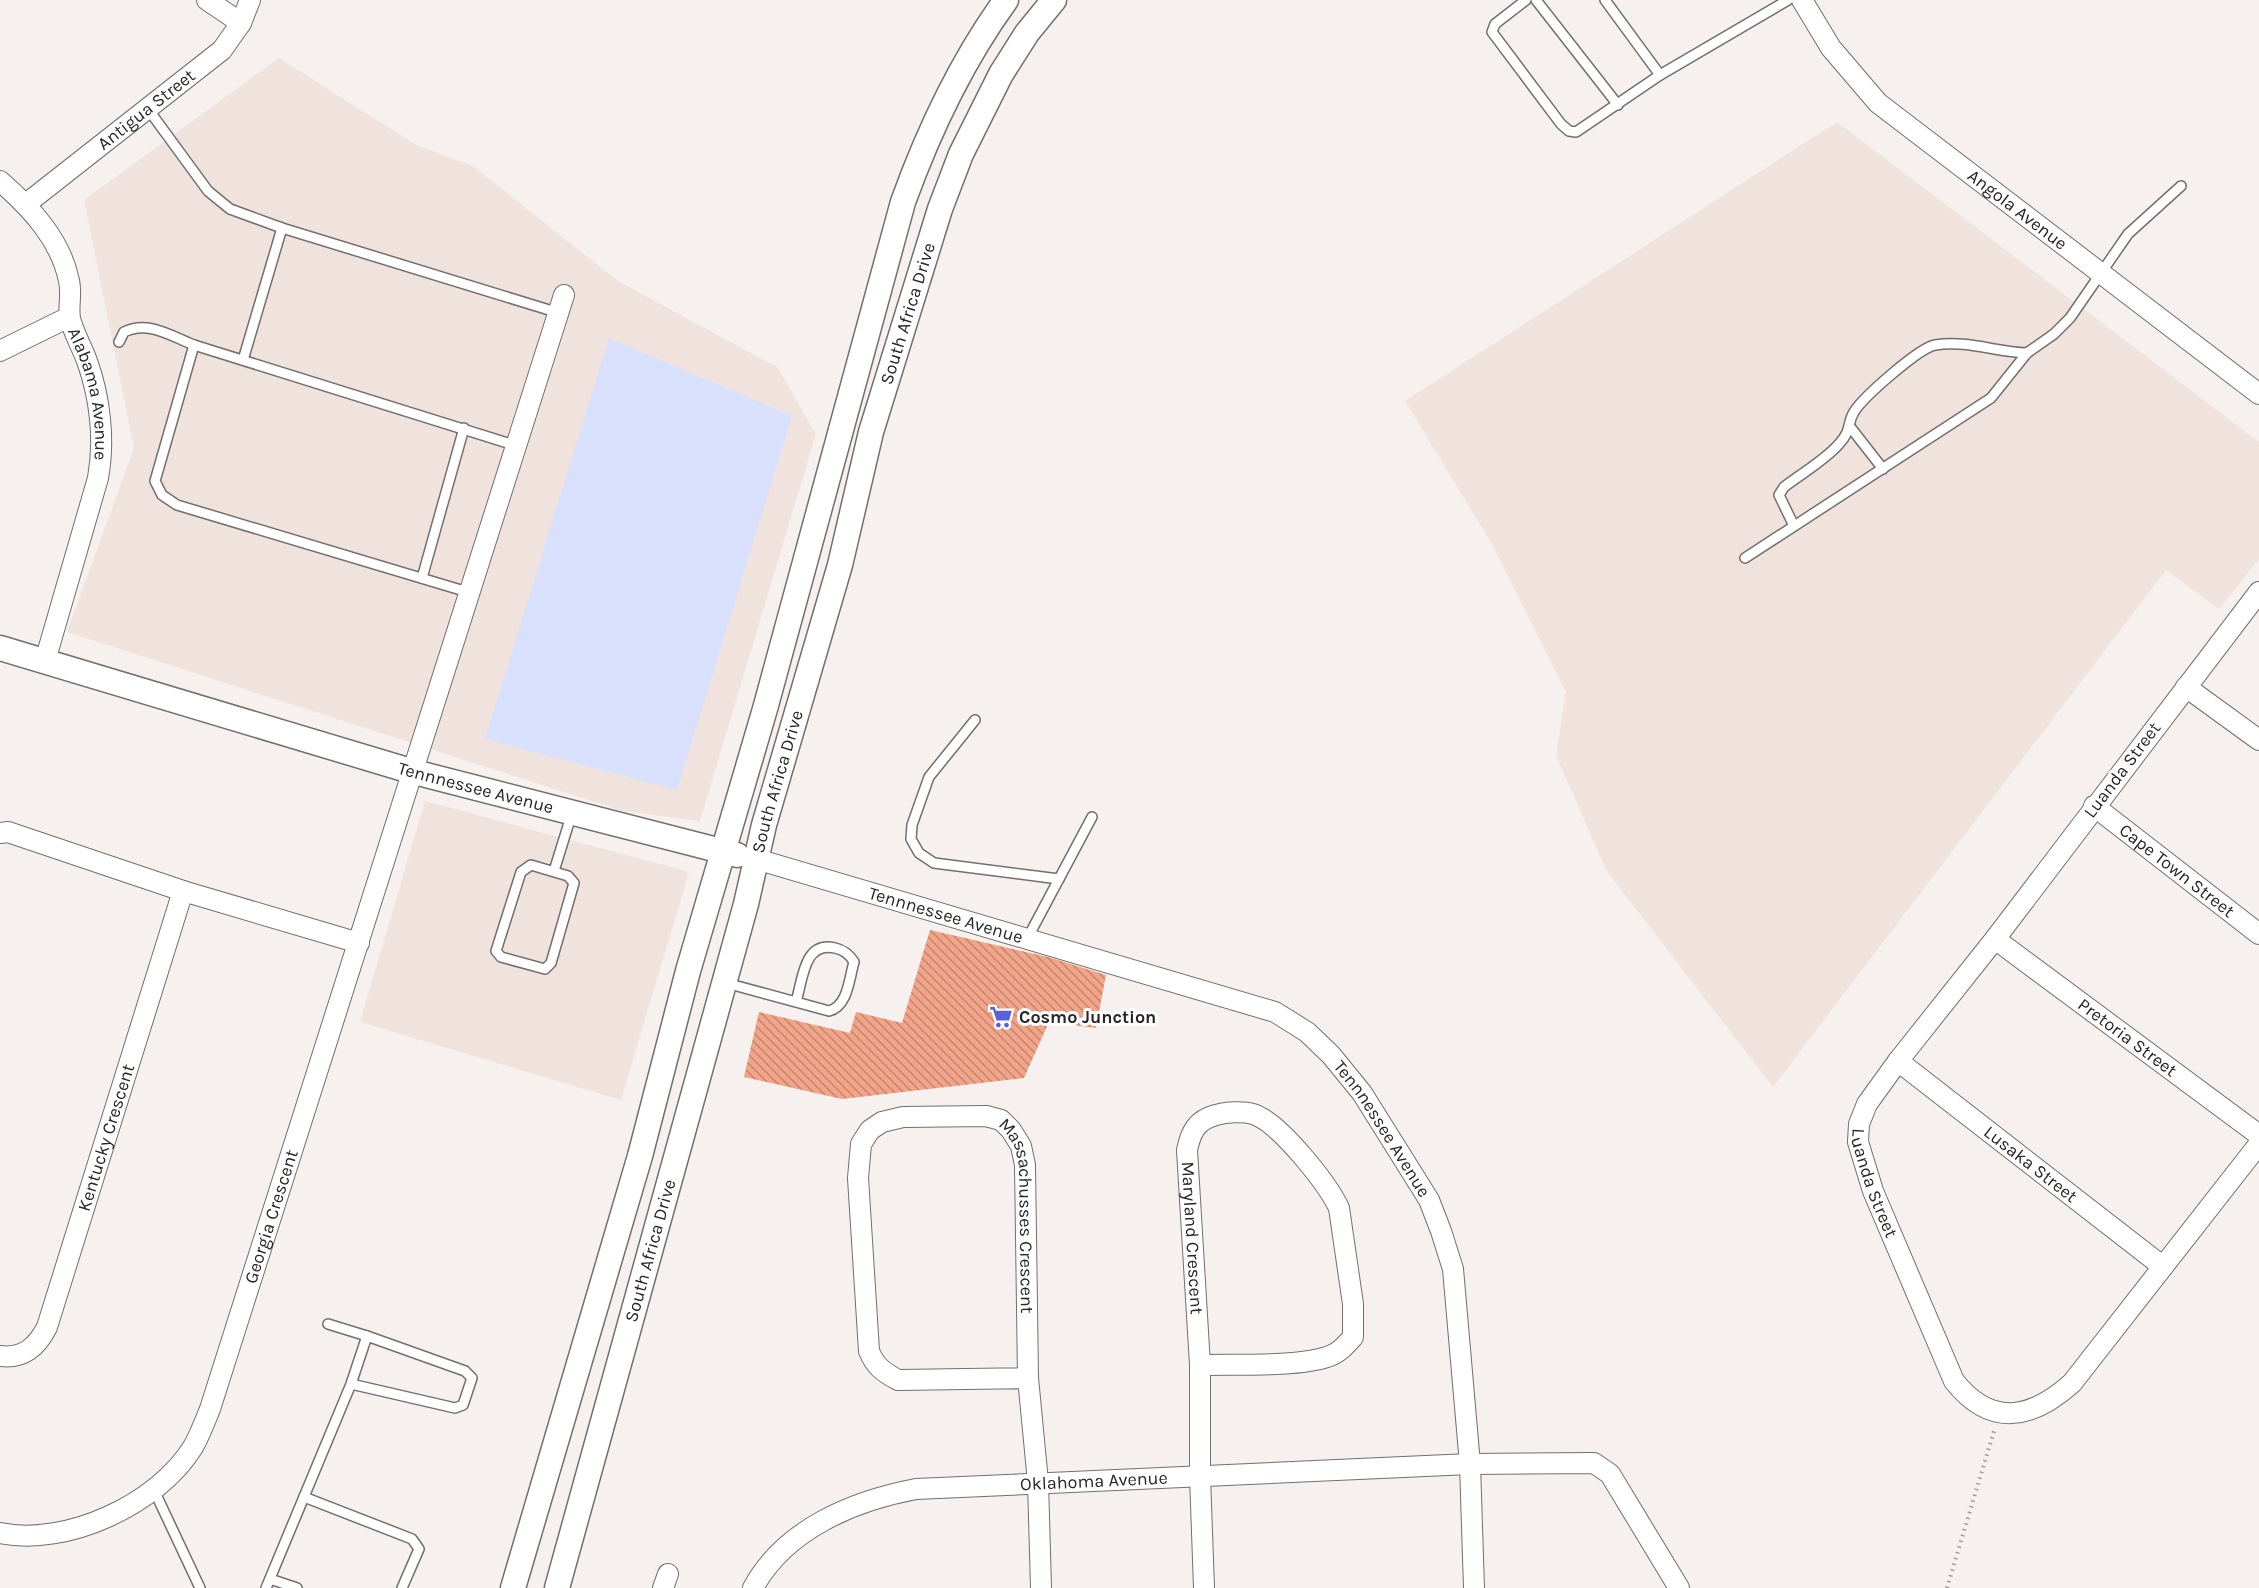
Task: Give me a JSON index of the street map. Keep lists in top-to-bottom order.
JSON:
{
  "streets": {
    "street": [
      "Antigua Street",
      "Angola Avenue",
      "South Africa Drive",
      "Alabama Avenue",
      "Luanda Street",
      "Tennnessee Avenue",
      "Cape Town Street",
      "Pretoria Street",
      "Kentucky Crescent",
      "Lusaka Street",
      "Georgia Crescent",
      "Massachusses Crescent",
      "Maryland Crescent",
      "Oklahoma Avenue"
    ]
  },
  "crossings": [
    ["Antigua Street", "Alabama Avenue"],
    ["South Africa Drive", "Tennnessee Avenue"],
    ["Alabama Avenue", "Tennnessee Avenue"],
    ["Luanda Street", "Cape Town Street"],
    ["Luanda Street", "Pretoria Street"],
    ["Luanda Street", "Lusaka Street"],
    ["Tennnessee Avenue", "Georgia Crescent"],
    ["Tennnessee Avenue", "Oklahoma Avenue"],
    ["Massachusses Crescent", "Oklahoma Avenue"],
    ["Maryland Crescent", "Oklahoma Avenue"]
  ],
  "places": {
    "supermarket": ["Cosmo Junction"]
  }
}
